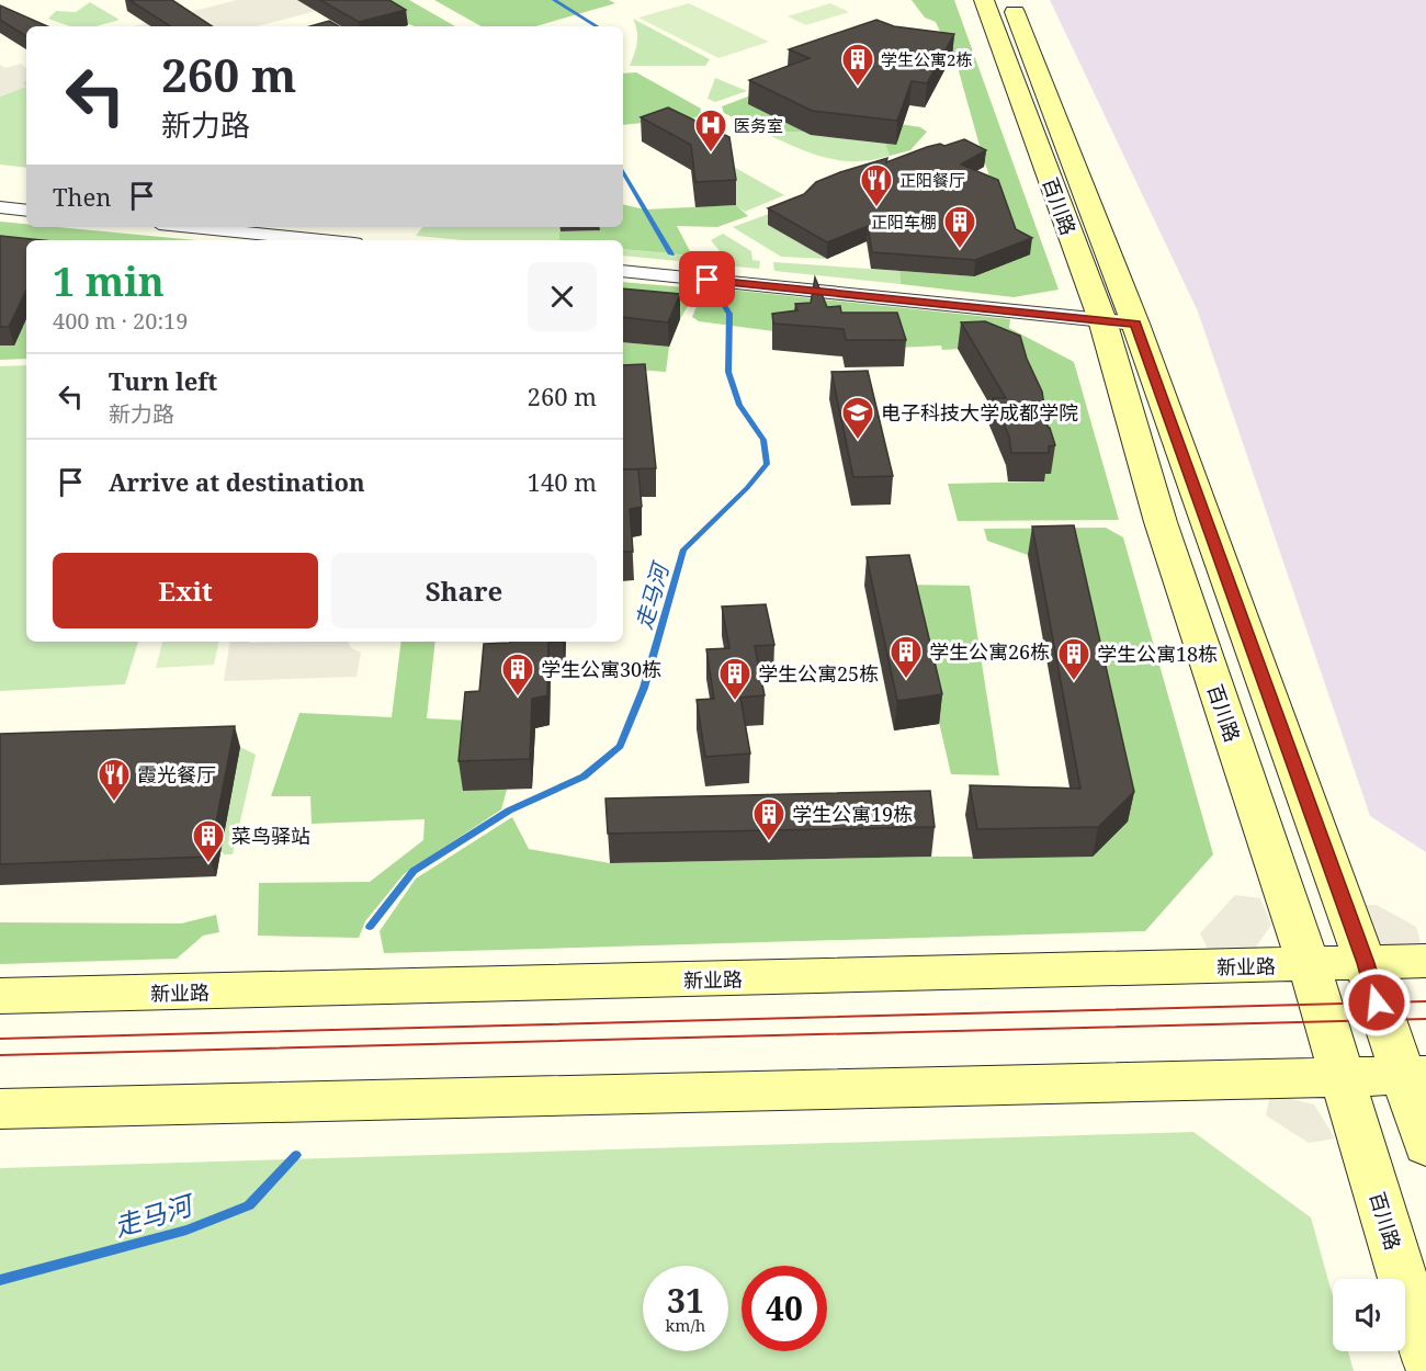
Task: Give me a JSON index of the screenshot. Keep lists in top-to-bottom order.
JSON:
{
  "streets": {
    "street": ["百川路", "新业路"]
  },
  "crossings": [
    ["百川路", "新业路"]
  ],
  "water": ["走马河"],
  "places": {
    "building": [
      "学生公寓2栋",
      "正阳车棚",
      "学生公寓26栋",
      "学生公寓18栋",
      "学生公寓30栋",
      "学生公寓25栋",
      "学生公寓19栋",
      "菜鸟驿站"
    ],
    "hospital": ["医务室"],
    "restaurant": ["正阳餐厅", "霞光餐厅"],
    "school or university": ["电子科技大学成都学院"]
  },
  "page": {
    "turn": ["260 m", "新力路"],
    "then": "Then",
    "heading": ["1 min", "400 m · 20:19"],
    "list": [
      {
        "name": "Turn left",
        "note": "新力路",
        "value": "260 m"
      },
      {
        "name": "Arrive at destination",
        "value": "140 m"
      }
    ],
    "buttons": ["Exit", "Share"],
    "speed": "31 km/h",
    "limit": "40"
  }
}
